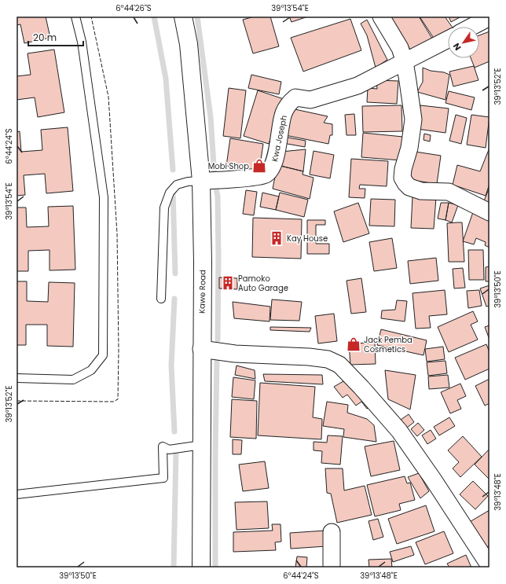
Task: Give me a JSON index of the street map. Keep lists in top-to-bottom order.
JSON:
{
  "streets": {
    "main road": ["Kawe Road"],
    "street": ["Kwa Joseph"]
  },
  "crossings": [
    ["Kwa Joseph", "Kawe Road"]
  ],
  "places": {
    "shop": ["Mobi Shop", "Jack Pemba Cosmetics"],
    "building": ["Kay House", "Pamoko Auto Garage"]
  },
  "scale_bar": "20 m",
  "north": "bottom left",
  "coordinates": [
    "6°44'26\"S",
    "39°13'54\"E",
    "39°13'52\"E",
    "6°44'24\"S",
    "39°13'50\"E",
    "39°13'48\"E"
  ]
}
